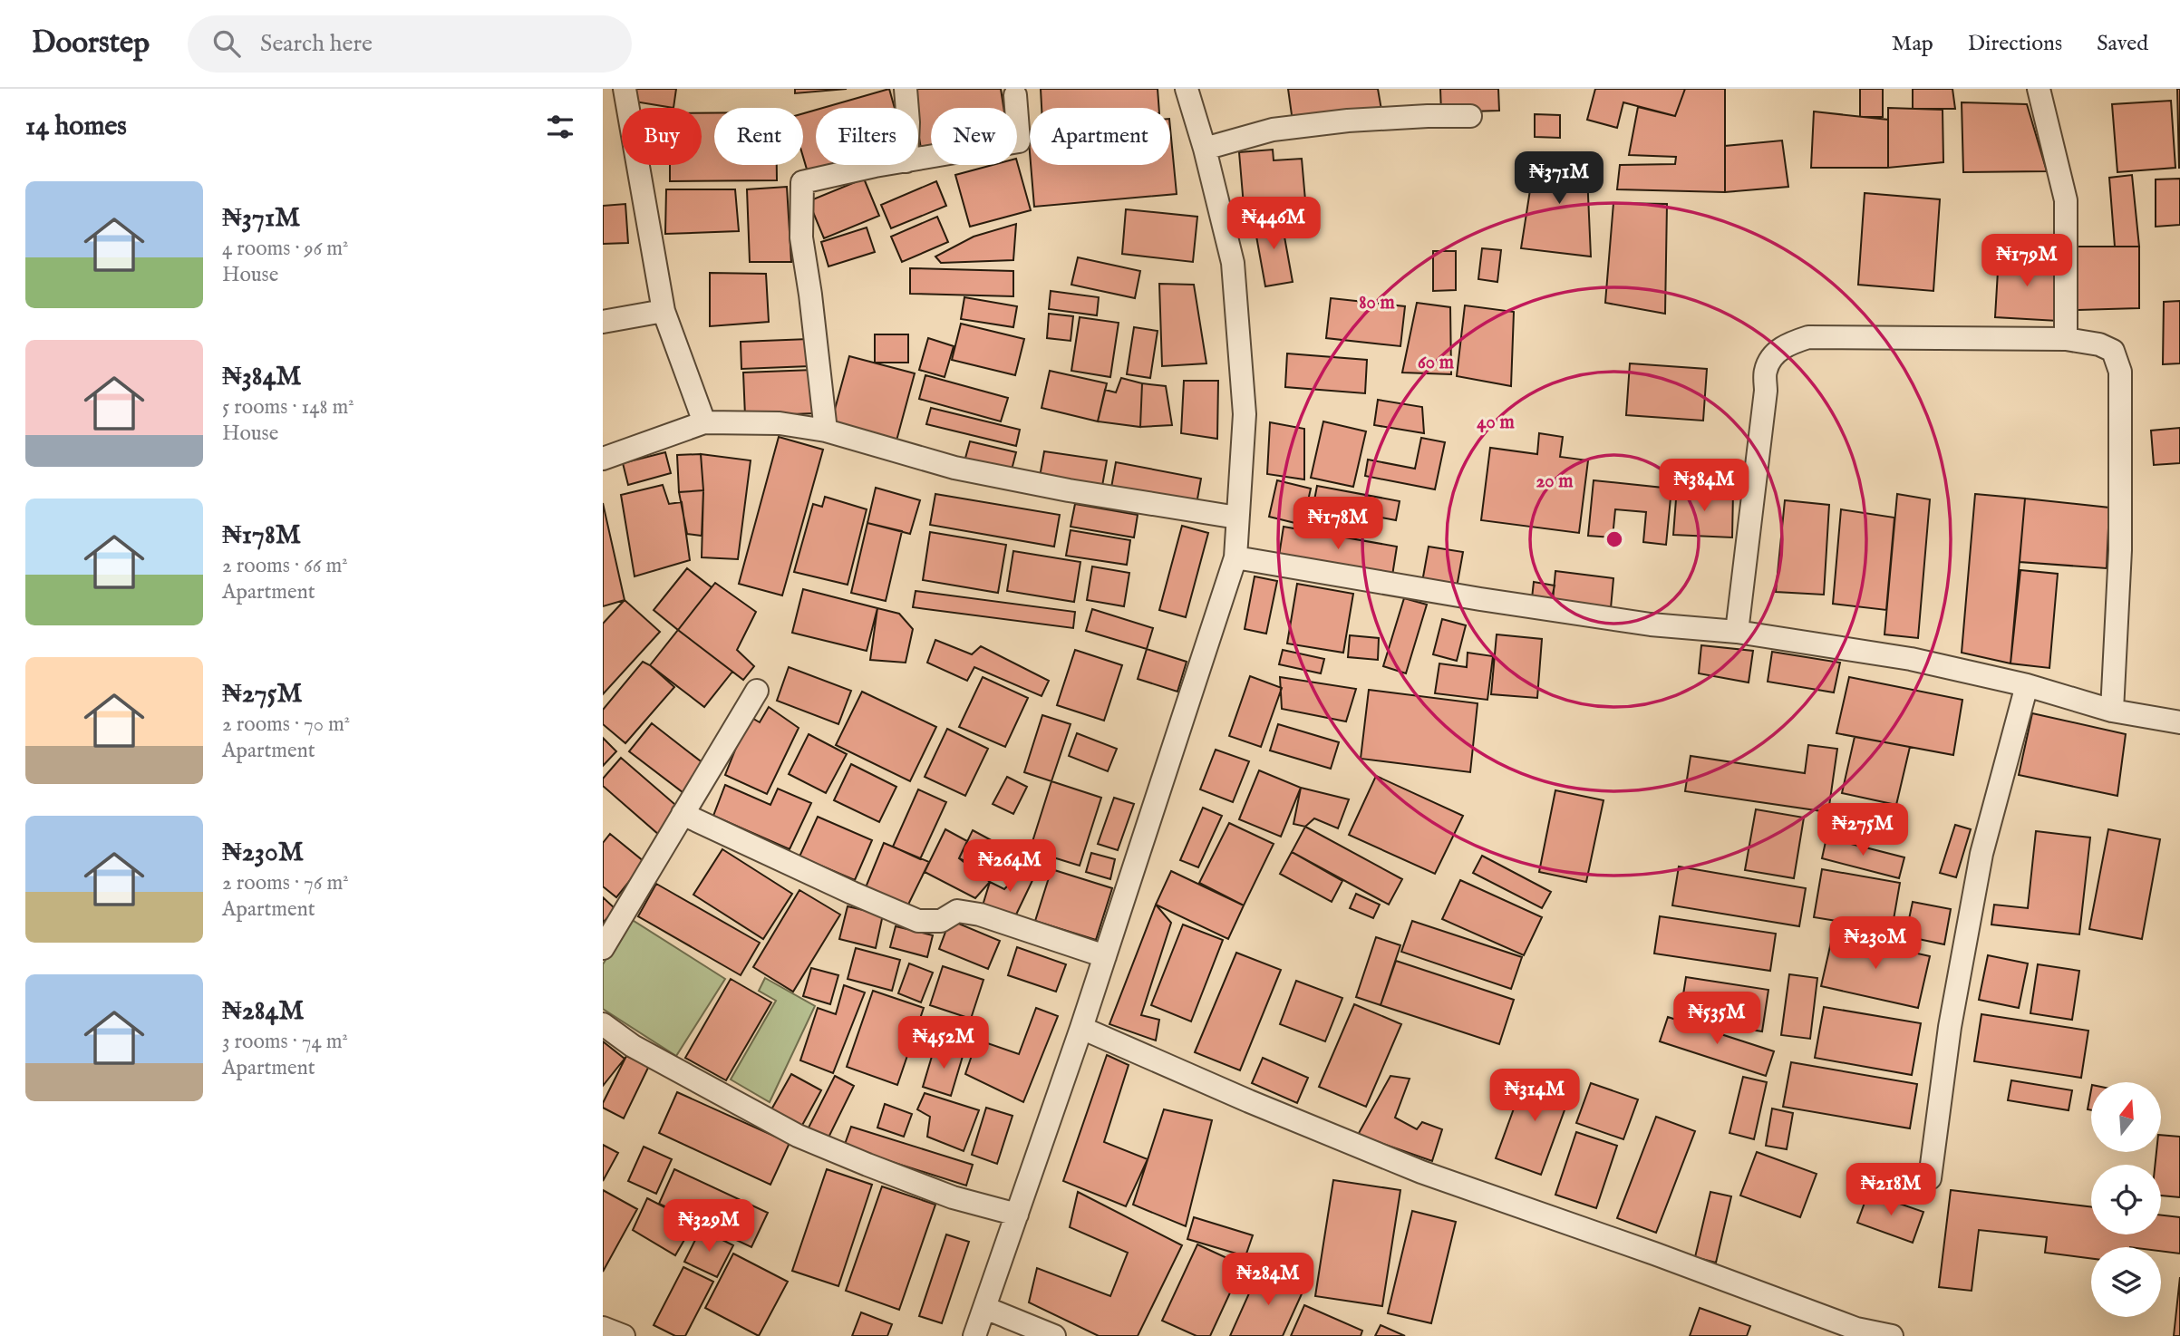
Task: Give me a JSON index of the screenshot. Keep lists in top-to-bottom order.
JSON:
{
  "north": "top",
  "page": {
    "header": "Doorstep",
    "search": "Search here",
    "nav": ["Map", "Directions", "Saved"],
    "heading": "14 homes",
    "chip": [
      "Buy",
      "Rent",
      "Filters",
      "New",
      "Apartment"
    ],
    "price": [
      "₦371M",
      "₦446M",
      "₦179M",
      "₦384M",
      "₦178M",
      "₦275M",
      "₦264M",
      "₦230M",
      "₦535M",
      "₦452M",
      "₦314M",
      "₦218M",
      "₦329M",
      "₦284M"
    ],
    "list": [
      {
        "name": "₦371M",
        "note": "4 rooms · 96 m² · House"
      },
      {
        "name": "₦384M",
        "note": "5 rooms · 148 m² · House"
      },
      {
        "name": "₦178M",
        "note": "2 rooms · 66 m² · Apartment"
      },
      {
        "name": "₦275M",
        "note": "2 rooms · 70 m² · Apartment"
      },
      {
        "name": "₦230M",
        "note": "2 rooms · 76 m² · Apartment"
      },
      {
        "name": "₦284M",
        "note": "3 rooms · 74 m² · Apartment"
      }
    ]
  },
  "rings": [
    "80 m",
    "60 m",
    "40 m",
    "20 m"
  ]
}
